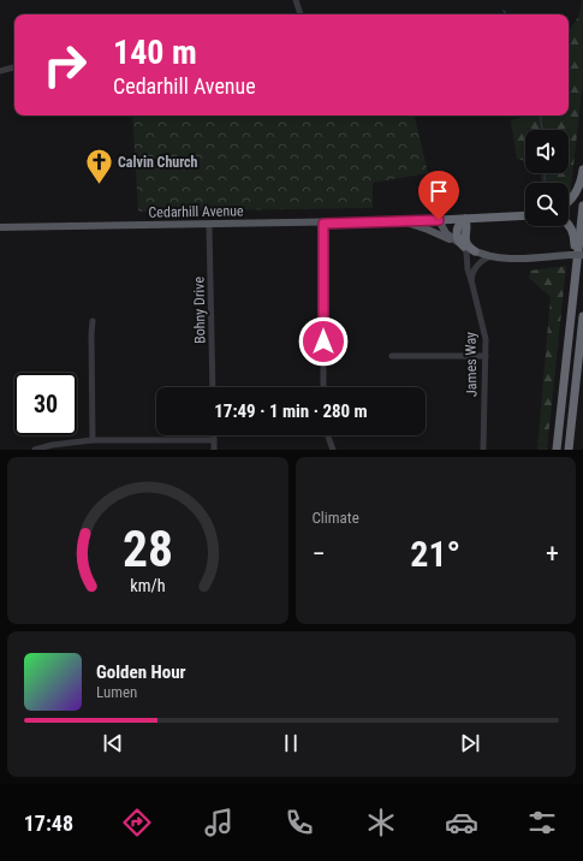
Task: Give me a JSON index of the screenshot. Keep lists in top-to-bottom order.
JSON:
{
  "streets": {
    "main road": ["Cedarhill Avenue"],
    "street": ["Bohny Drive", "James Way"]
  },
  "crossings": [
    ["Cedarhill Avenue", "Bohny Drive"],
    ["Cedarhill Avenue", "James Way"]
  ],
  "places": {
    "church": ["Calvin Church"]
  },
  "page": {
    "turn": ["140 m", "Cedarhill Avenue"],
    "limit": "30",
    "trip": "17:49 · 1 min · 280 m",
    "tile": "Climate",
    "heat": ["−", "21°", "+"],
    "song": ["Golden Hour", "Lumen"],
    "tabs": "17:48",
    "gauge": ["28", "km/h"]
  }
}
